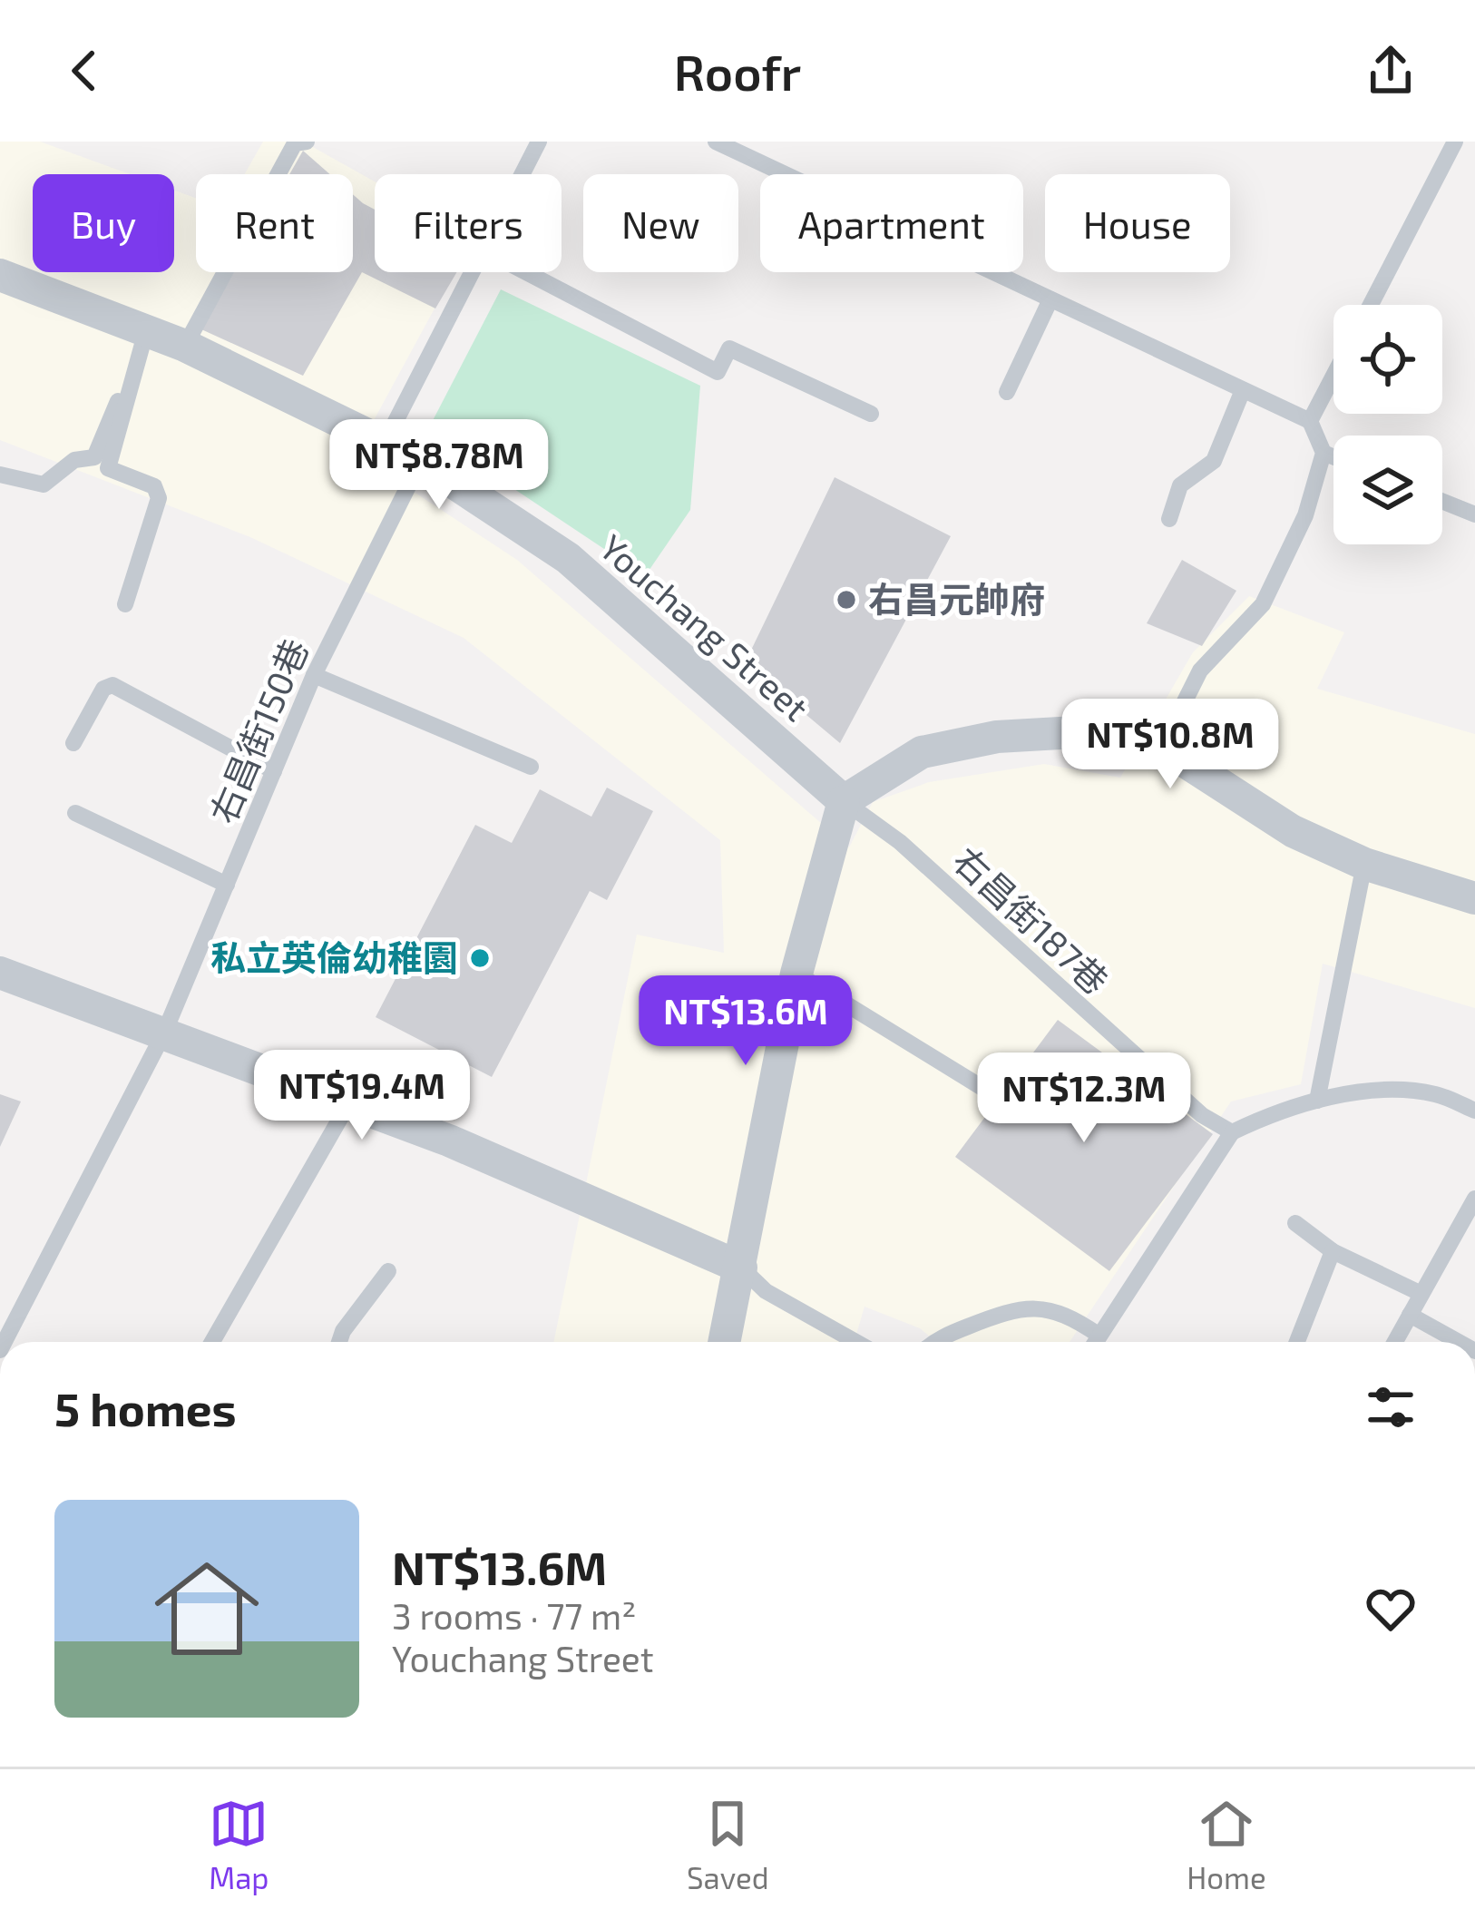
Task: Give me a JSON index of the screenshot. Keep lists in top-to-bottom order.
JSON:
{
  "streets": {
    "street": ["Youchang Street"],
    "lane": ["右昌街150巷", "右昌街187巷"]
  },
  "crossings": [
    ["Youchang Street", "右昌街150巷"],
    ["Youchang Street", "右昌街187巷"]
  ],
  "places": ["右昌元帥府", "私立英倫幼稚園"],
  "page": {
    "header": "Roofr",
    "chip": [
      "Buy",
      "Rent",
      "Filters",
      "New",
      "Apartment",
      "House"
    ],
    "price": [
      "NT$8.78M",
      "NT$10.8M",
      "NT$13.6M",
      "NT$19.4M",
      "NT$12.3M"
    ],
    "heading": "5 homes",
    "list": [
      {
        "name": "NT$13.6M",
        "note": "3 rooms · 77 m² · Youchang Street"
      }
    ],
    "tabs": ["Map", "Saved", "Home"]
  }
}
